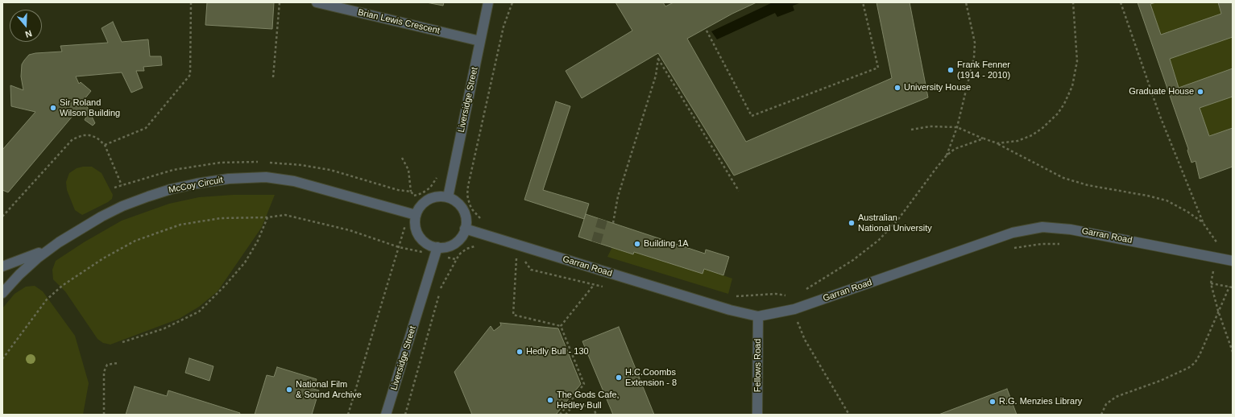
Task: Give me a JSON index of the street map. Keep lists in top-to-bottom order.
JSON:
{
  "streets": {
    "street": [
      "Brian Lewis Crescent",
      "Liversidge Street",
      "McCoy Circuit",
      "Garran Road",
      "Fellows Road"
    ]
  },
  "crossings": [
    ["Brian Lewis Crescent", "Liversidge Street"],
    ["Liversidge Street", "McCoy Circuit"],
    ["Liversidge Street", "Garran Road"],
    ["McCoy Circuit", "Garran Road"],
    ["Garran Road", "Fellows Road"]
  ],
  "places": [
    "Frank Fenner (1914 - 2010)",
    "University House",
    "Graduate House",
    "Sir Roland Wilson Building",
    "Australian National University",
    "Building 1A",
    "Hedly Bull - 130",
    "H.C.Coombs Extension - 8",
    "National Film & Sound Archive",
    "The Gods Cafe, Hedley Bull",
    "R.G. Menzies Library"
  ],
  "north": "bottom"
}
